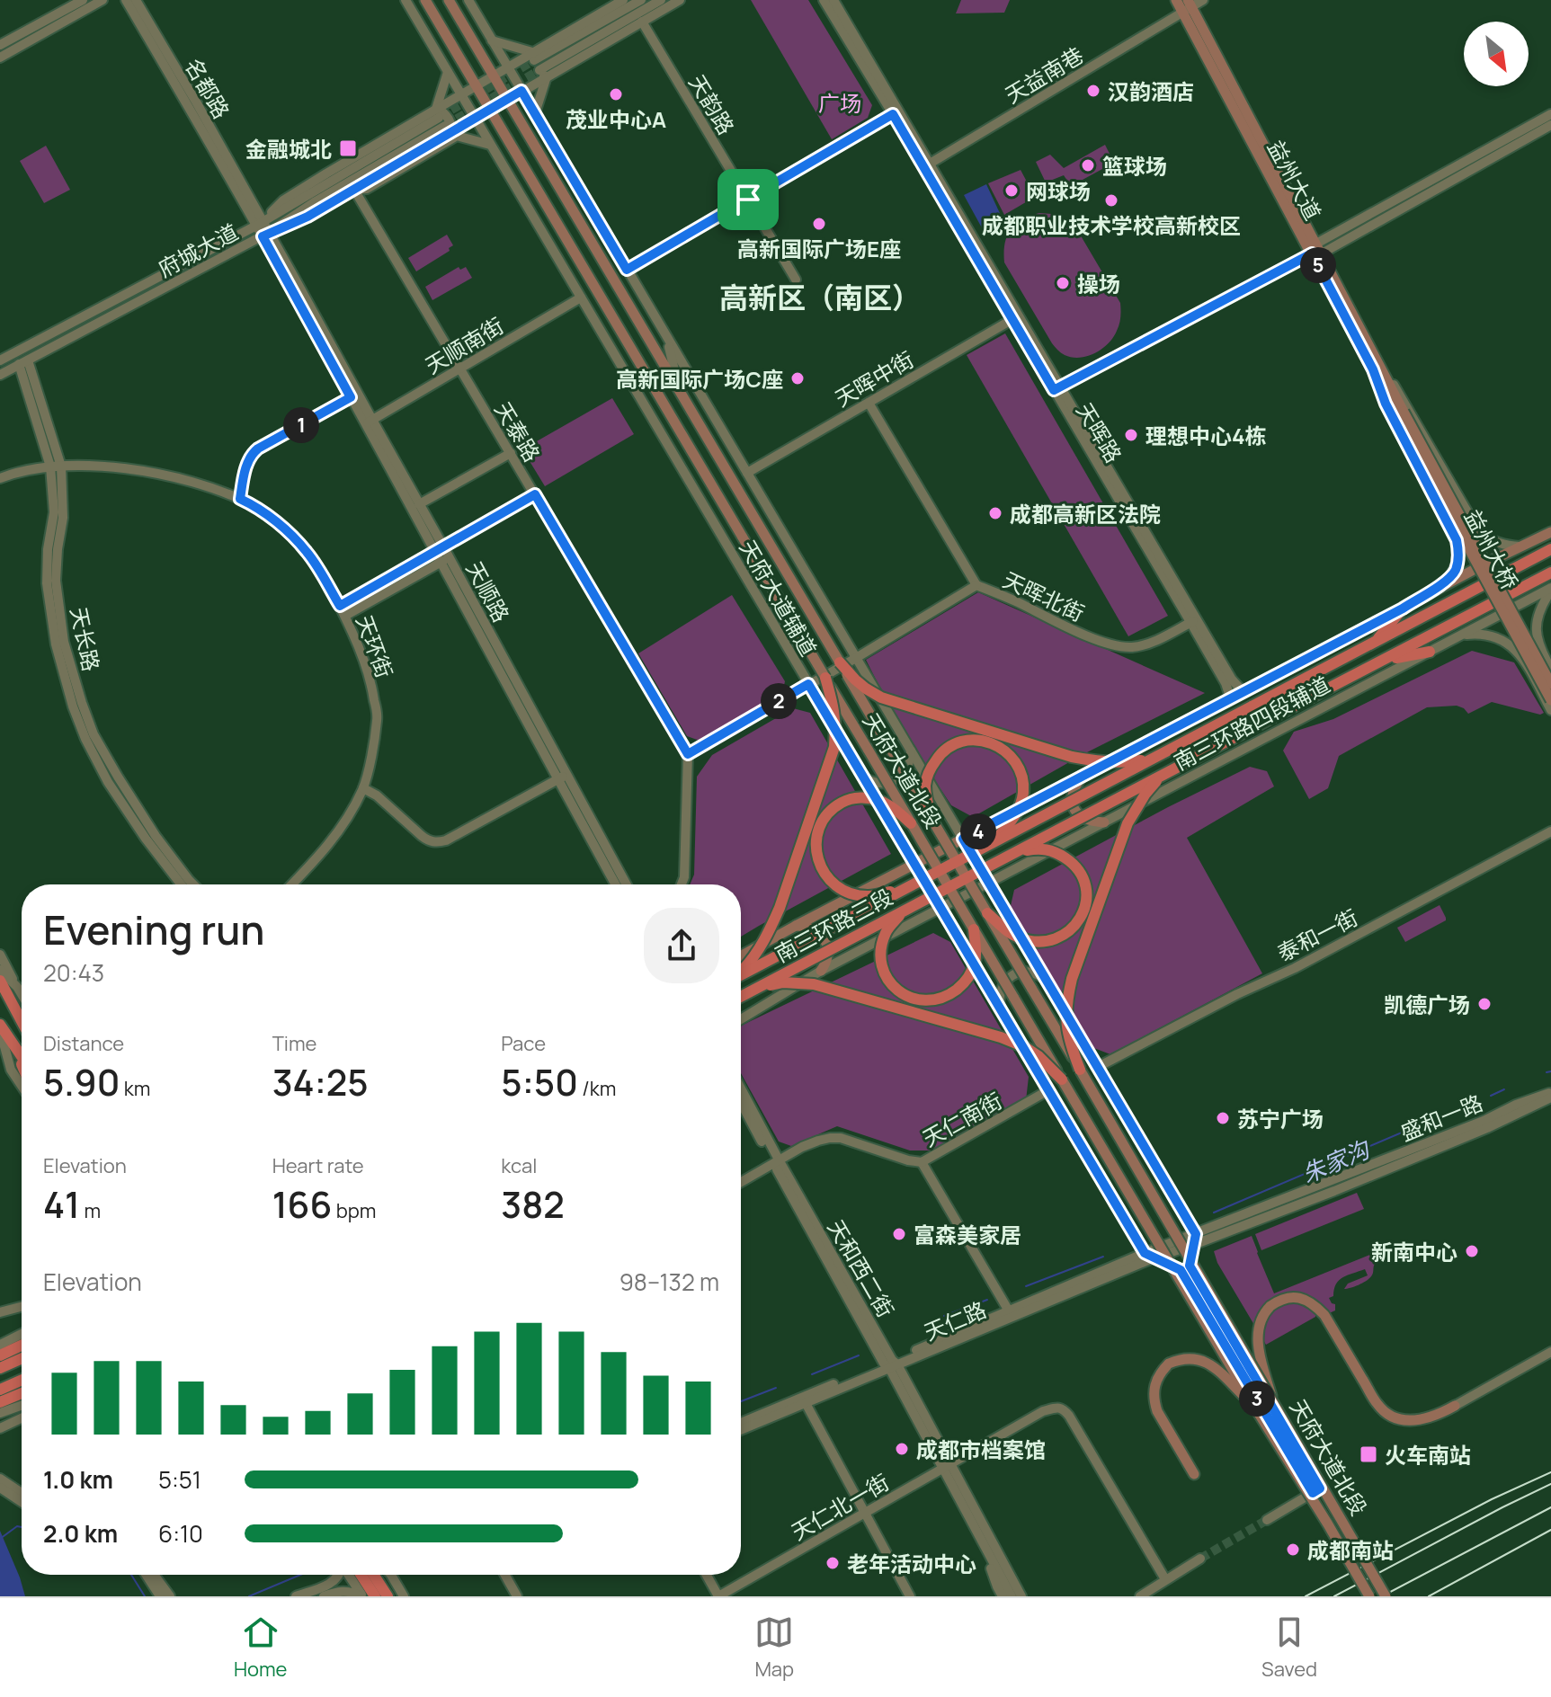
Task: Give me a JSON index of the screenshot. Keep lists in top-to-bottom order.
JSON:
{
  "streets": {
    "highway": ["南三环路三段"],
    "main road": [
      "益州大道",
      "益州大桥",
      "南三环路四段辅道",
      "天府大道北段"
    ],
    "street": [
      "天益南巷",
      "名都路",
      "天韵路",
      "府城大道",
      "天顺南街",
      "天晖中街",
      "天泰路",
      "天晖路",
      "天顺路",
      "天晖北街",
      "天府大道辅道",
      "天长路",
      "天环街",
      "泰和一街",
      "盛和一路",
      "天仁南街",
      "天和西二街",
      "天仁路",
      "天仁北一街"
    ]
  },
  "crossings": [
    ["天益南巷", "益州大道"],
    ["天益南巷", "天晖路"],
    ["名都路", "府城大道"],
    ["名都路", "天顺路"],
    ["益州大道", "益州大桥"],
    ["府城大道", "天顺路"],
    ["府城大道", "天长路"],
    ["天顺南街", "天泰路"],
    ["天顺南街", "天顺路"],
    ["天顺南街", "天府大道辅道"],
    ["天晖中街", "天晖路"],
    ["天晖中街", "天府大道辅道"],
    ["天泰路", "天晖北街"],
    ["天晖路", "天晖北街"],
    ["天晖路", "南三环路四段辅道"],
    ["天晖北街", "天府大道辅道"],
    ["天府大道辅道", "南三环路四段辅道"],
    ["天府大道辅道", "泰和一街"],
    ["天府大道辅道", "盛和一路"],
    ["天府大道辅道", "天仁南街"],
    ["天府大道辅道", "天仁路"],
    ["天长路", "天环街"],
    ["盛和一路", "天仁路"],
    ["天仁南街", "天和西二街"],
    ["天和西二街", "天仁路"],
    ["天和西二街", "天仁北一街"]
  ],
  "districts": ["高新区（南区）"],
  "water": ["朱家沟"],
  "parks": ["广场"],
  "places": {
    "other": [
      "汉韵酒店",
      "茂业中心A",
      "篮球场",
      "网球场",
      "成都职业技术学校高新校区",
      "高新国际广场E座",
      "操场",
      "高新国际广场C座",
      "理想中心4栋",
      "成都高新区法院",
      "凯德广场",
      "苏宁广场",
      "富森美家居",
      "新南中心",
      "成都市档案馆",
      "成都南站",
      "老年活动中心"
    ],
    "transit": ["金融城北", "火车南站"]
  },
  "north": "bottom right",
  "page": {
    "pins": [
      "5",
      "1",
      "2",
      "4",
      "3"
    ],
    "heading": ["Evening run", "20:43"],
    "stats": [
      ["Distance", "5.90 km"],
      ["Time", "34:25"],
      ["Pace", "5:50 /km"],
      ["Elevation", "41 m"],
      ["Heart rate", "166 bpm"],
      ["kcal", "382"]
    ],
    "chart": ["Elevation", "98–132 m"],
    "list": [
      {
        "name": "1.0 km",
        "note": "5:51"
      },
      {
        "name": "2.0 km",
        "note": "6:10"
      }
    ],
    "tabs": ["Home", "Map", "Saved"]
  }
}
